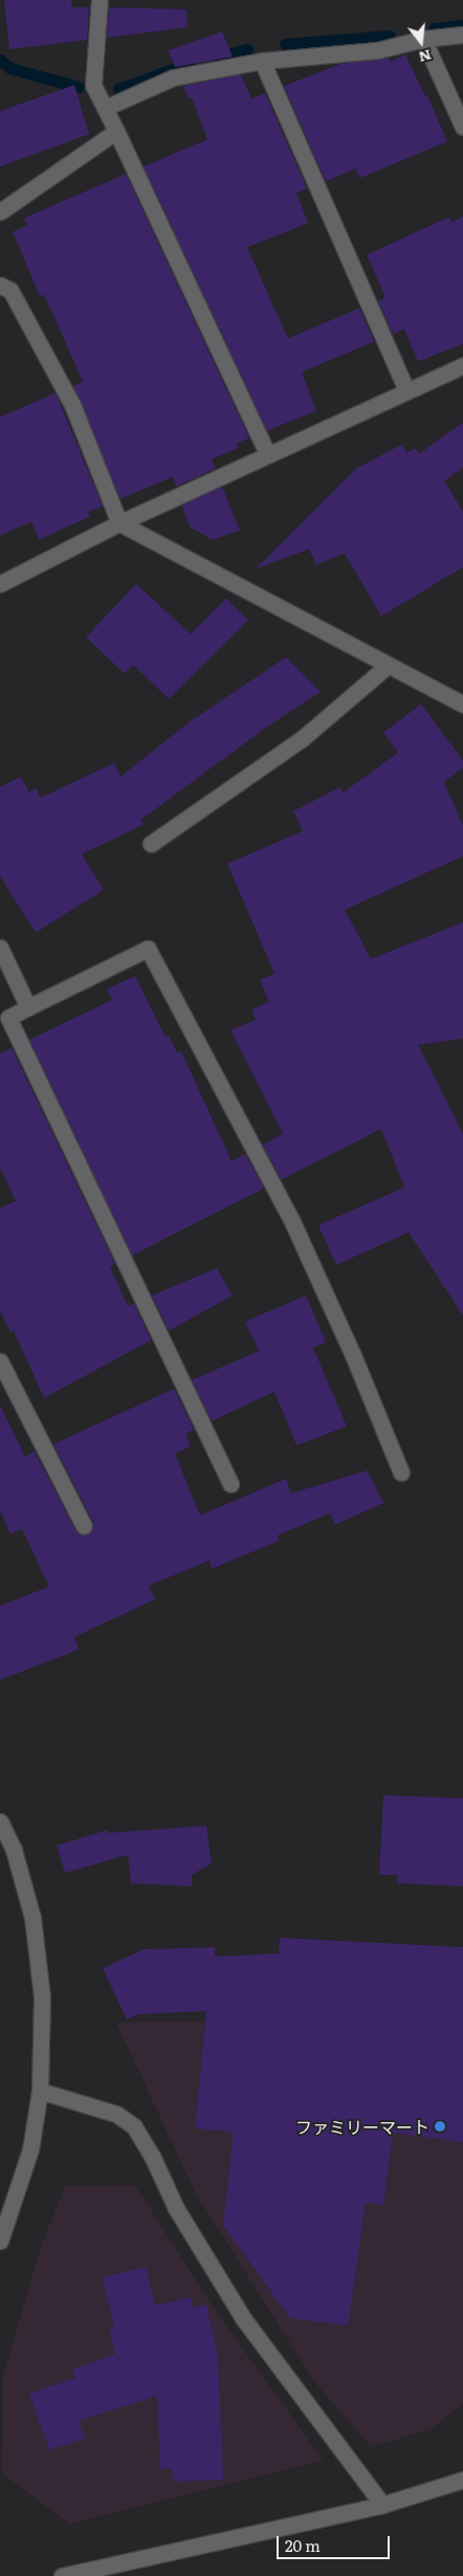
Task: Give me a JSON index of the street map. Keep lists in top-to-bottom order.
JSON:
{
  "places": ["ファミリーマート"],
  "scale_bar": "20 m",
  "north": "bottom"
}
